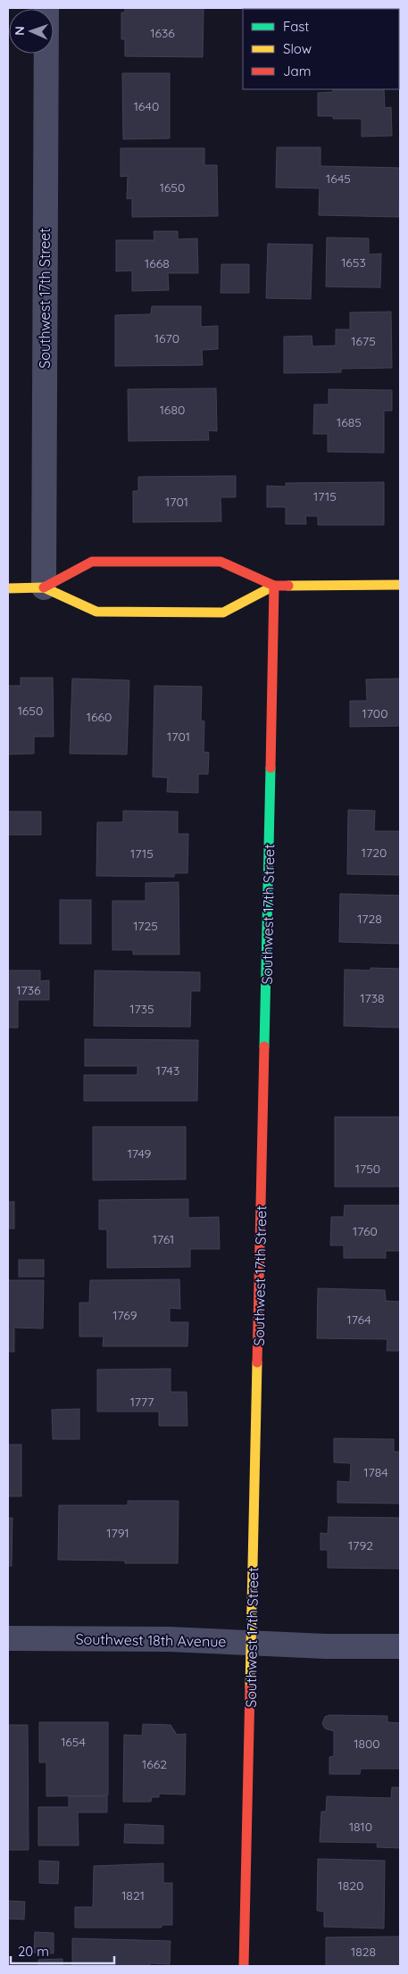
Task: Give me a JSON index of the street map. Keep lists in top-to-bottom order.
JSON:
{
  "streets": {
    "street": ["Southwest 17th Street", "Southwest 18th Avenue"]
  },
  "crossings": [
    ["Southwest 17th Street", "Southwest 18th Avenue"]
  ],
  "house_numbers": [
    "1636",
    "1640",
    "1645",
    "1650",
    "1653",
    "1668",
    "1670",
    "1675",
    "1680",
    "1685",
    "1715",
    "1701",
    "1650",
    "1700",
    "1660",
    "1701",
    "1720",
    "1715",
    "1728",
    "1725",
    "1736",
    "1738",
    "1735",
    "1743",
    "1749",
    "1750",
    "1760",
    "1761",
    "1769",
    "1764",
    "1777",
    "1784",
    "1791",
    "1792",
    "1654",
    "1800",
    "1662",
    "1810",
    "1820",
    "1821",
    "1828"
  ],
  "legend": ["Fast", "Slow", "Jam"],
  "scale_bar": "20 m",
  "north": "left"
}
